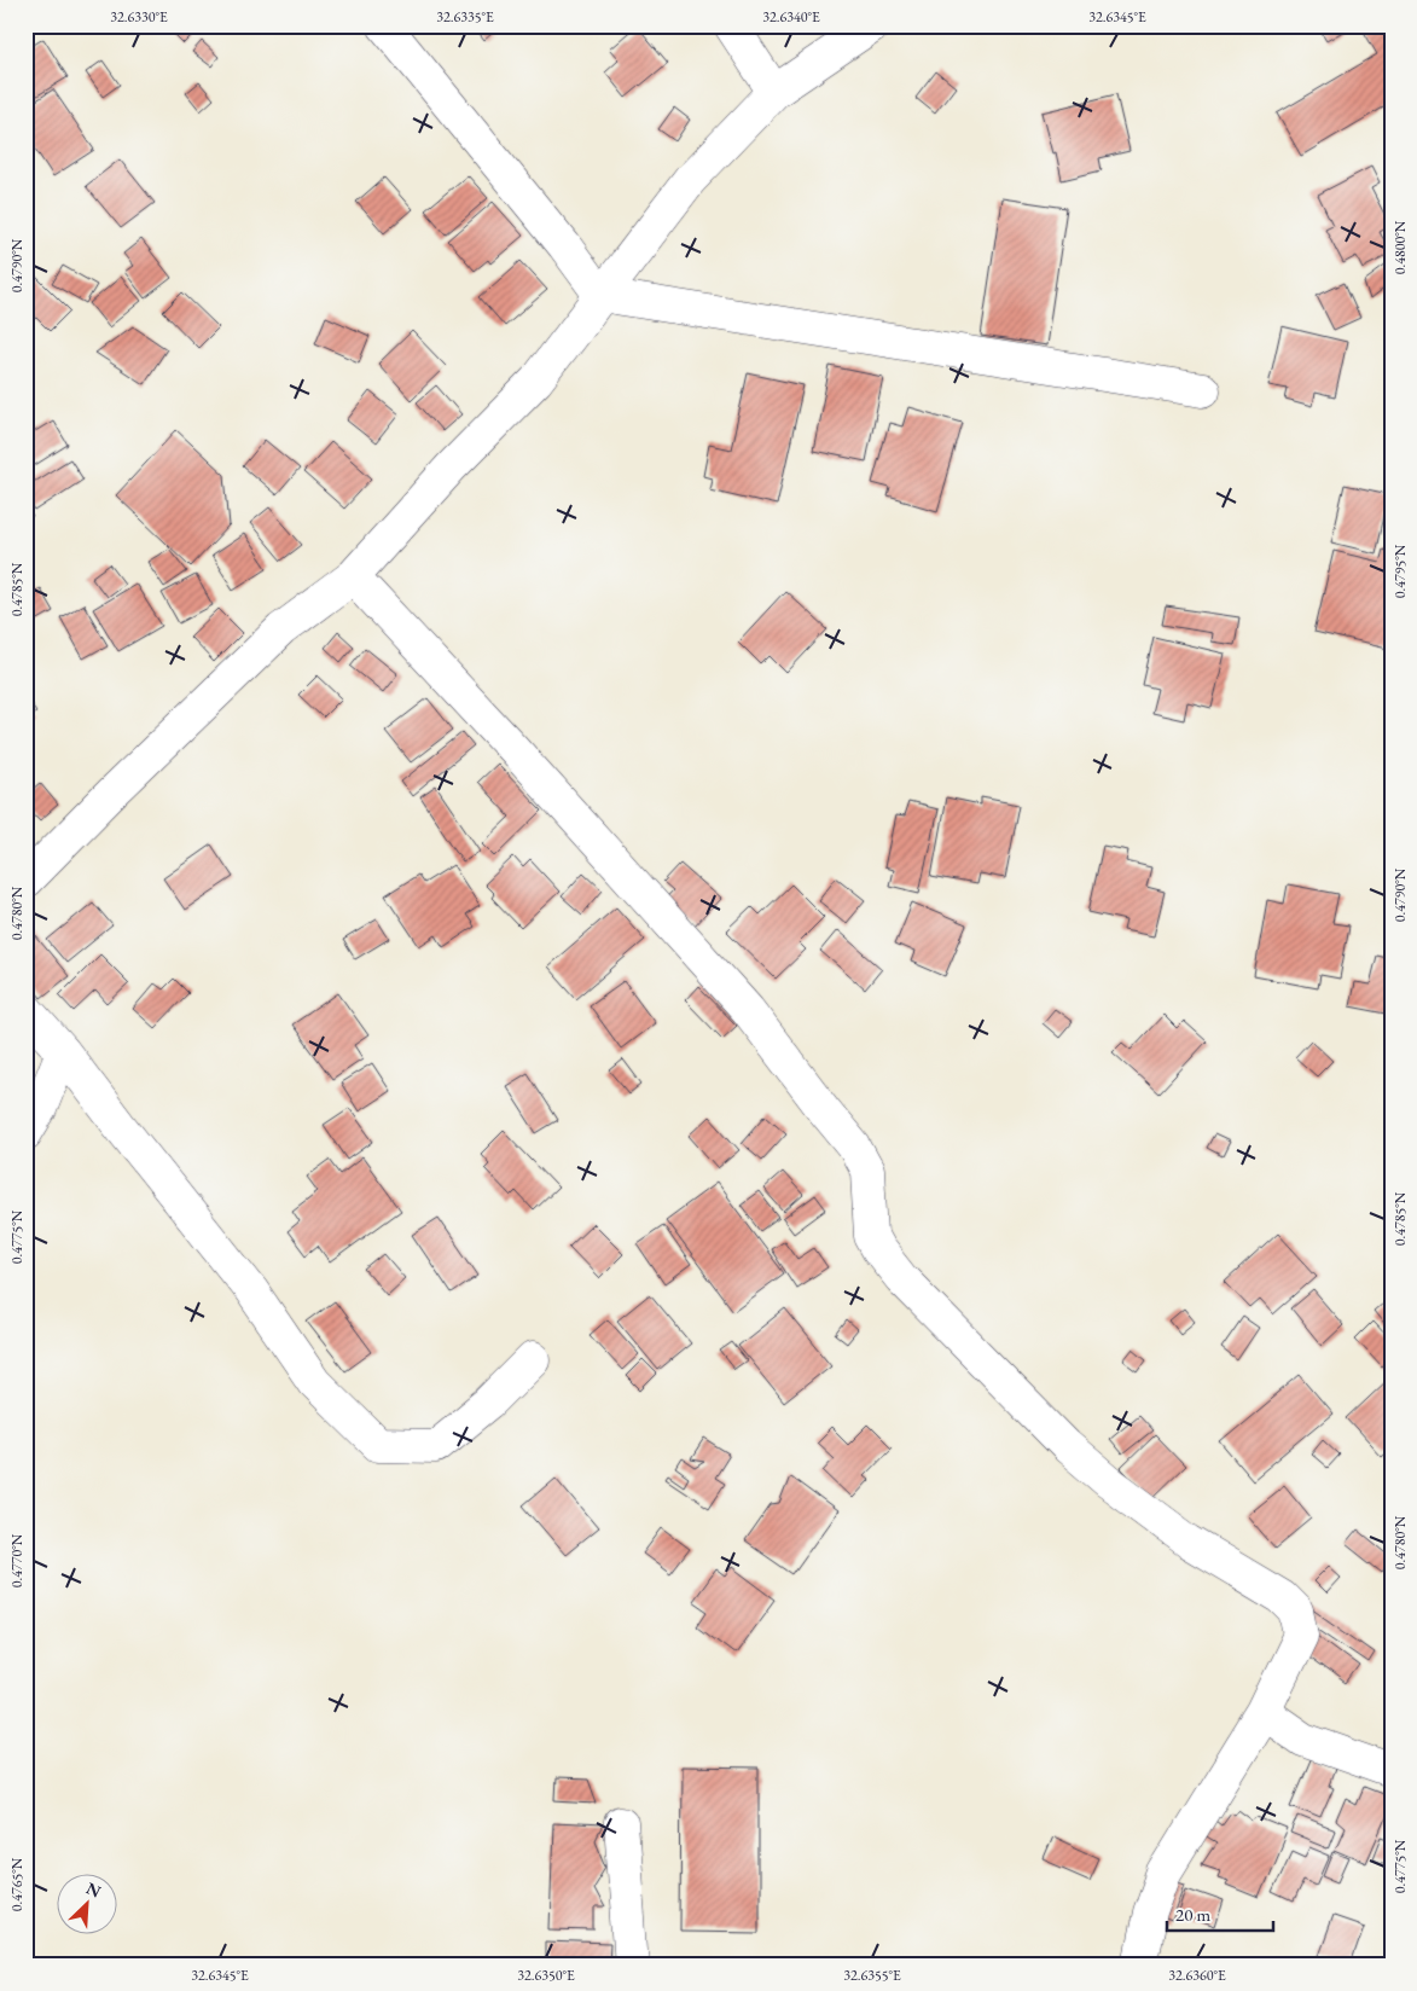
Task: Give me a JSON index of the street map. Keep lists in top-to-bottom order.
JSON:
{
  "scale_bar": "20 m",
  "north": "top right",
  "coordinates": [
    "32.6330°E",
    "32.6335°E",
    "32.6340°E",
    "32.6345°E",
    "0.4800°N",
    "0.4790°N",
    "0.4795°N",
    "0.4785°N",
    "0.4780°N",
    "0.4775°N",
    "0.4770°N",
    "0.4765°N",
    "32.6350°E",
    "32.6355°E",
    "32.6360°E"
  ]
}
